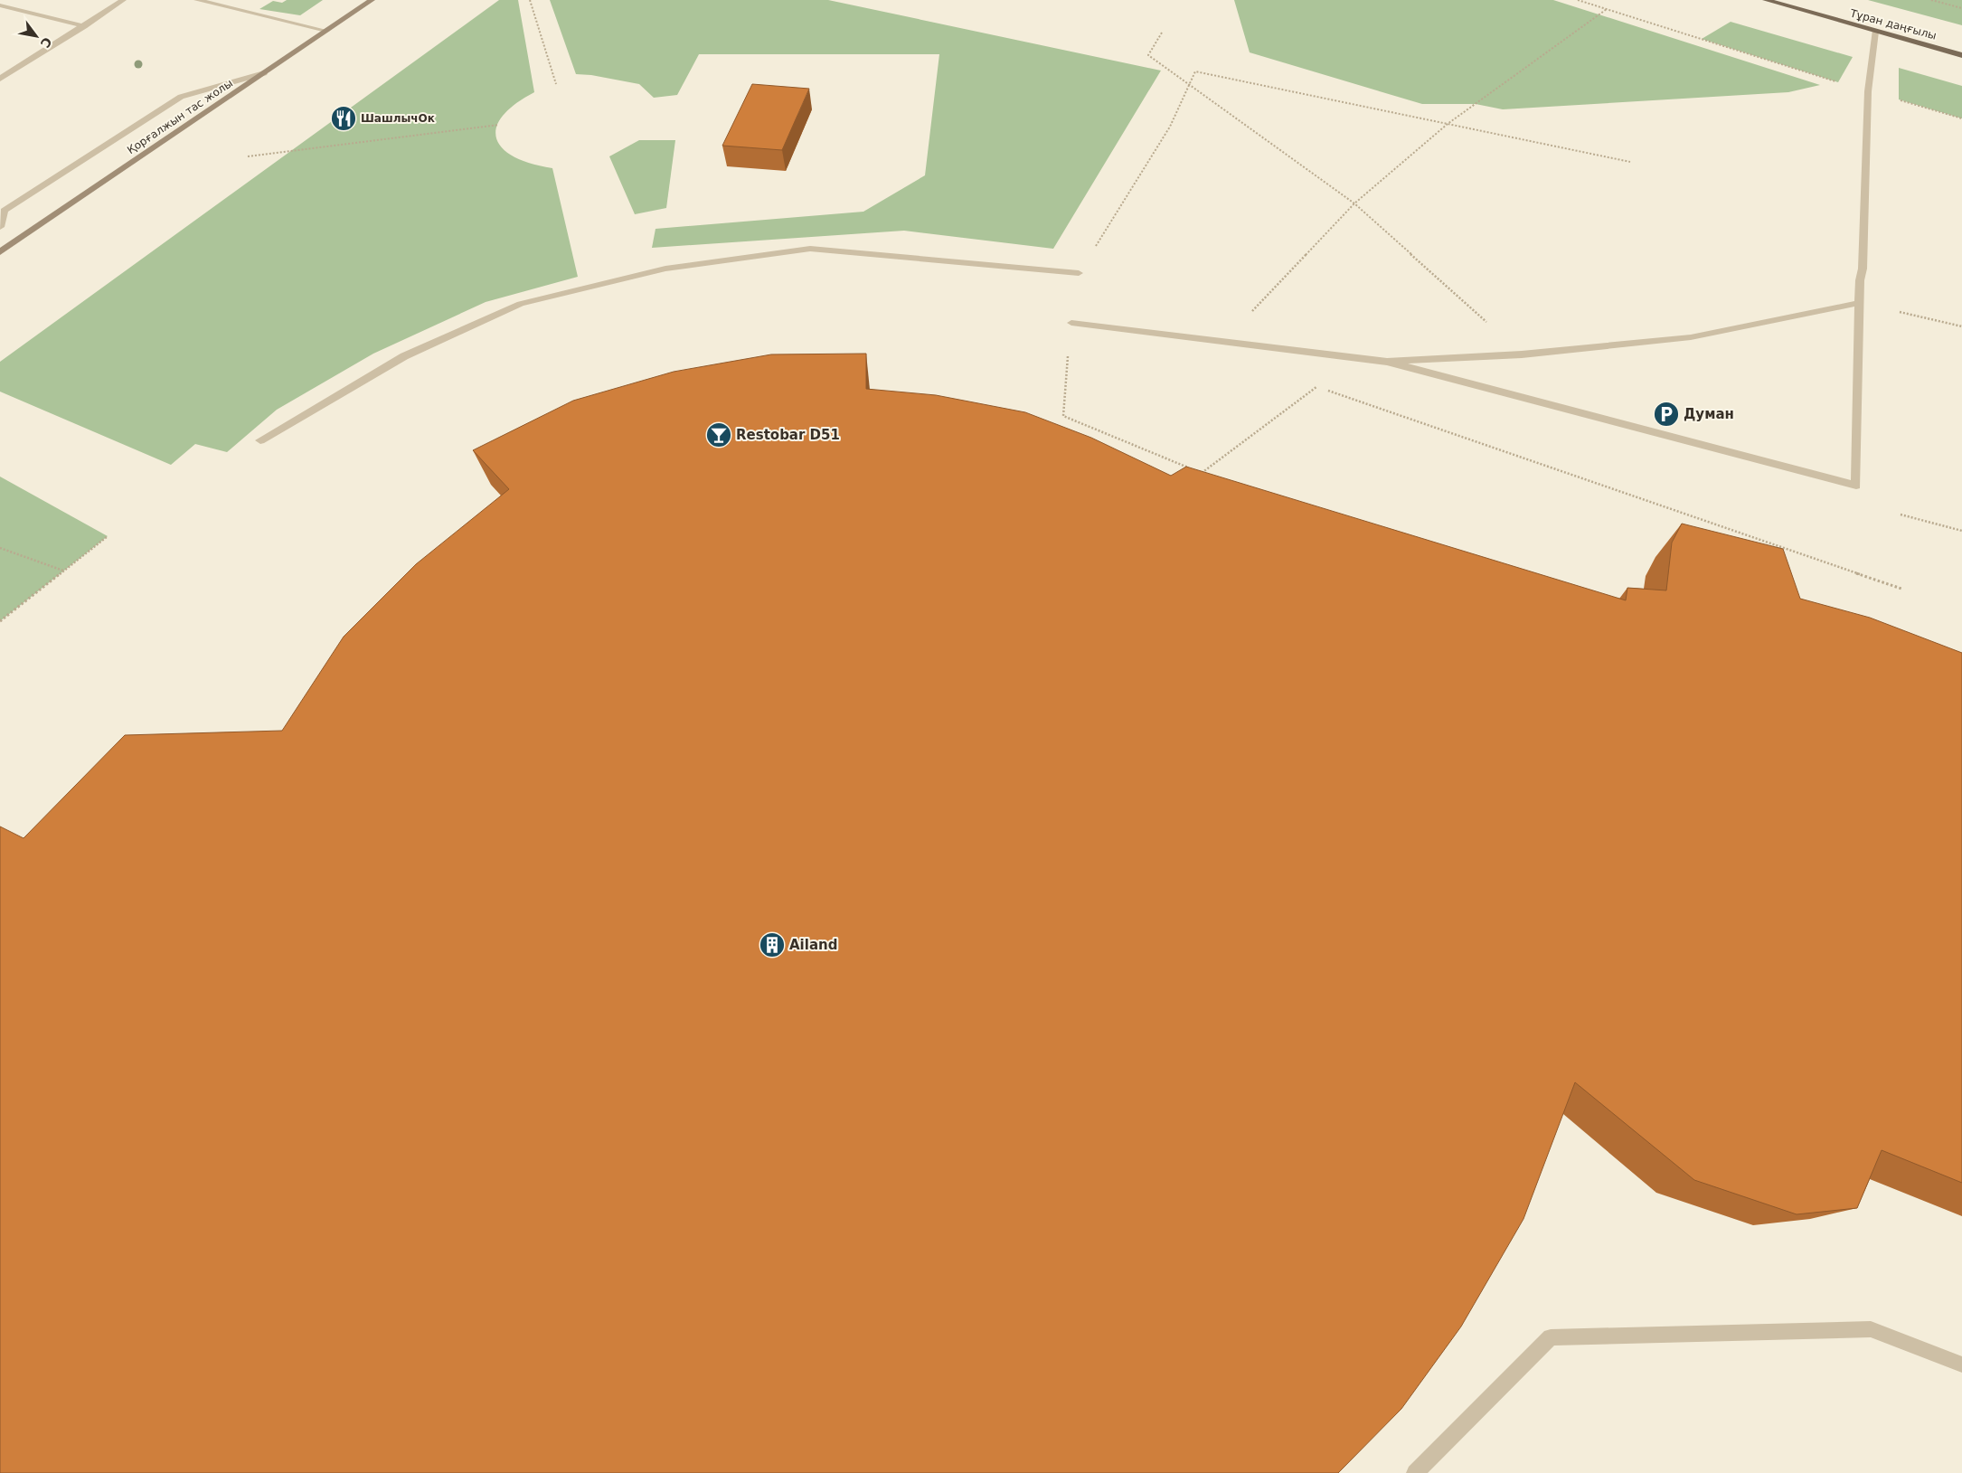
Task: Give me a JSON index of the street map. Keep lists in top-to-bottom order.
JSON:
{
  "streets": {
    "main road": ["Тұран даңғылы", "Қорғалжын тас жолы"]
  },
  "places": {
    "restaurant": ["ШашлычОк"],
    "parking": ["Думан"],
    "bar": ["Restobar D51"],
    "building": ["Ailand"]
  },
  "north": "bottom right"
}
